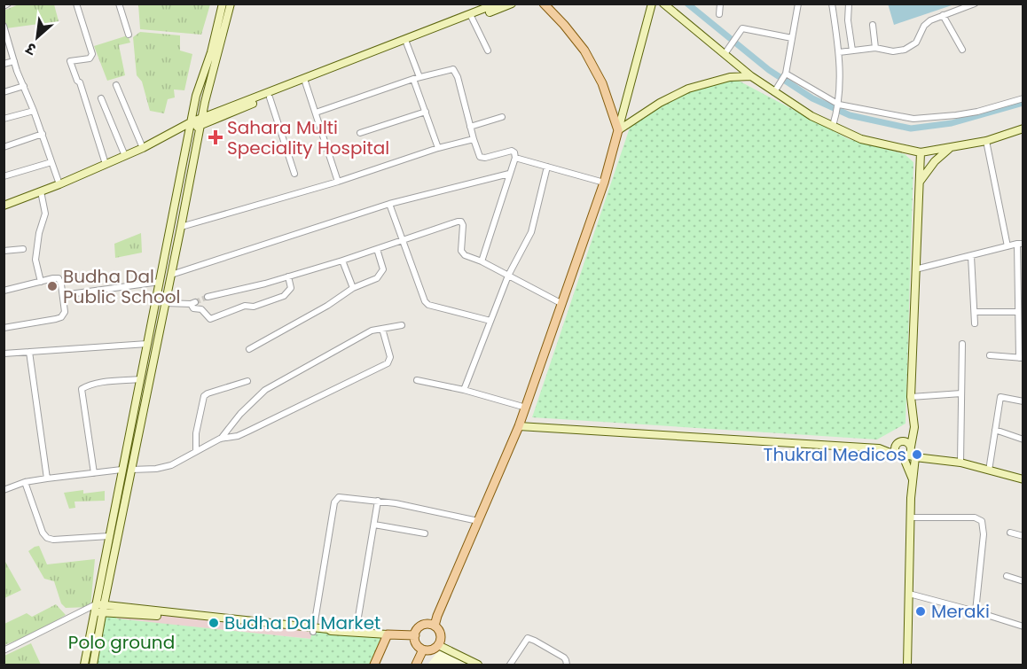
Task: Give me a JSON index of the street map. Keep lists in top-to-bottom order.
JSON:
{
  "parks": ["Polo ground"],
  "places": {
    "health": ["Sahara Multi Speciality Hospital"],
    "other": [
      "Budha Dal Public School",
      "Thukral Medicos",
      "Meraki",
      "Budha Dal Market"
    ]
  },
  "north": "bottom left"
}
